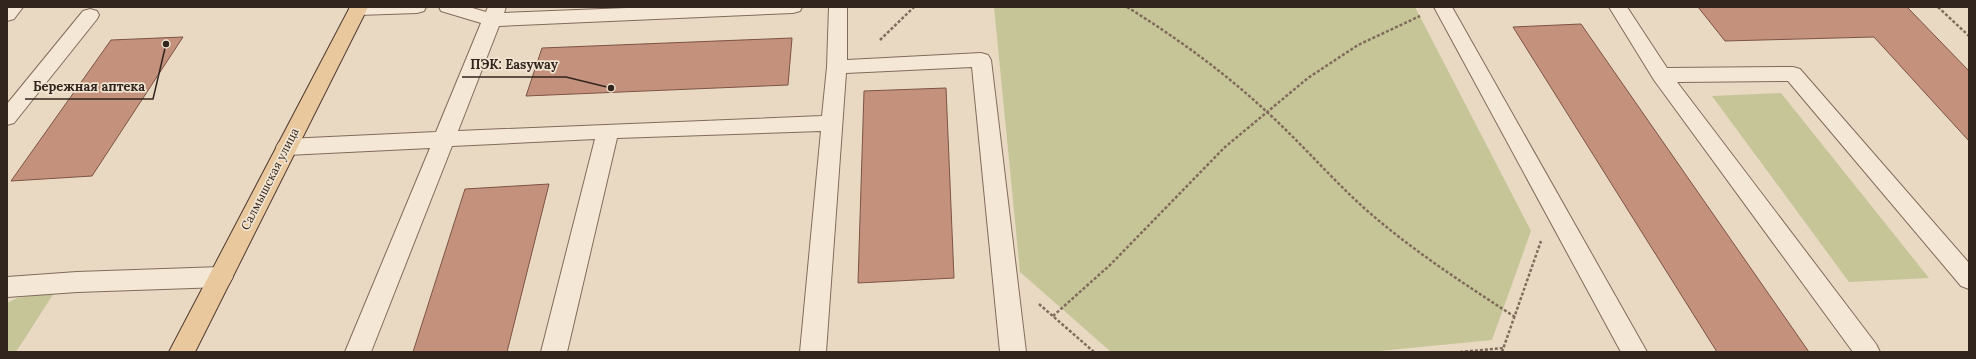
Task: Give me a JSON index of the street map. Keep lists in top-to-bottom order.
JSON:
{
  "streets": {
    "main road": ["Салмышская улица"]
  },
  "places": ["Бережная аптека", "ПЭК: Easyway"]
}
